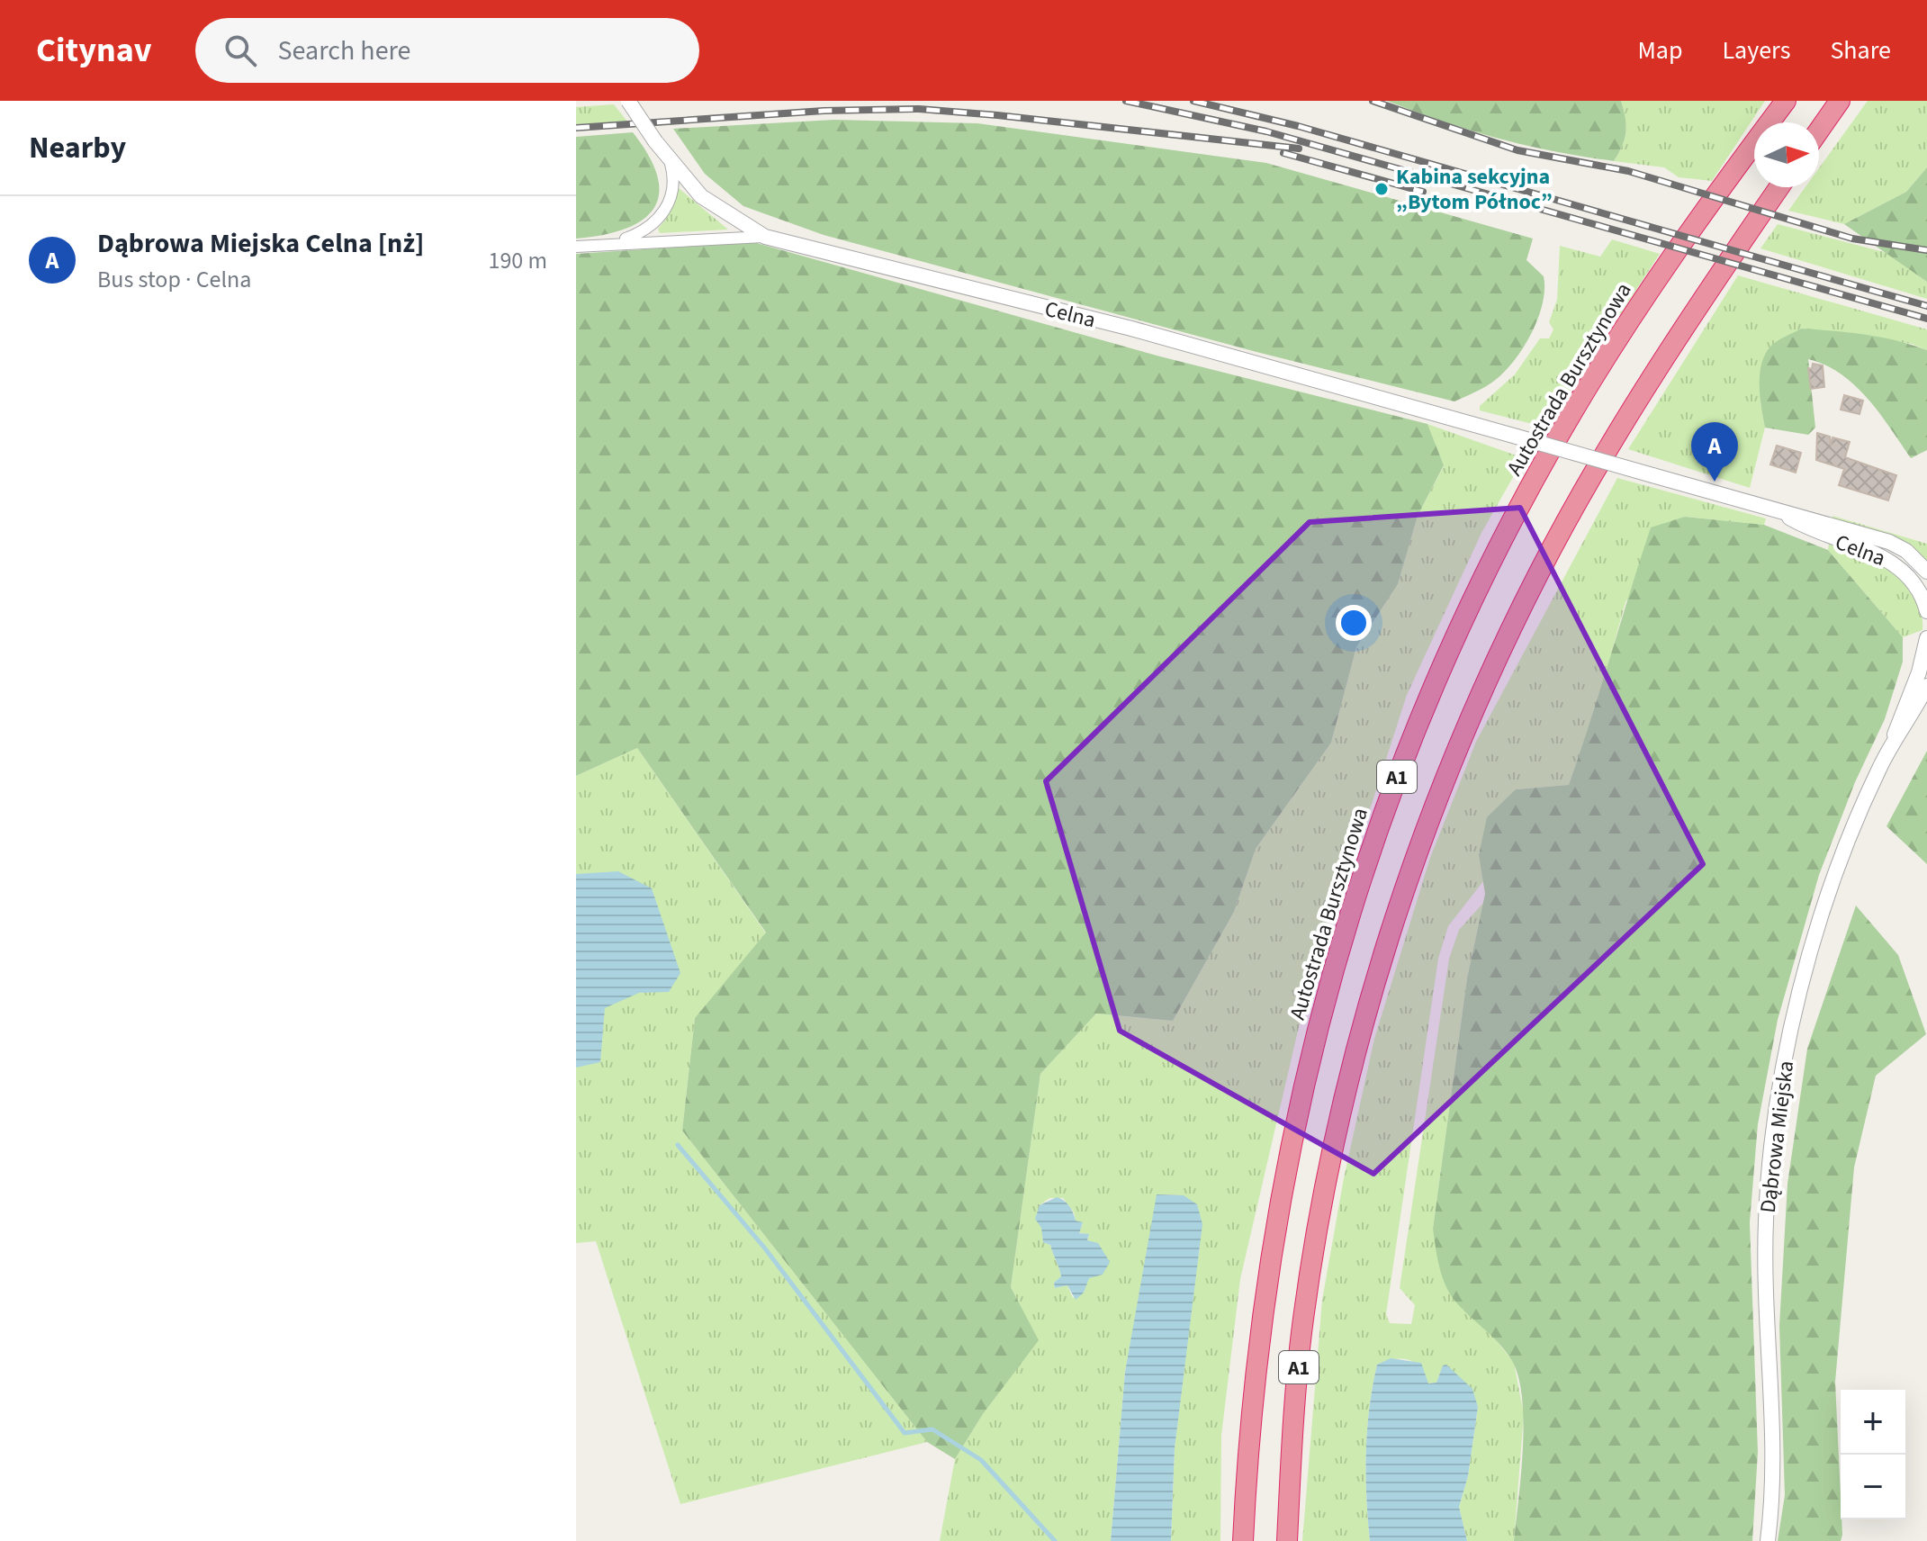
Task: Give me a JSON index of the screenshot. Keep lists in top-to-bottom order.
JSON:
{
  "streets": {
    "highway": ["Autostrada Bursztynowa", "A1"],
    "street": ["Celna", "Dąbrowa Miejska"]
  },
  "places": ["Kabina sekcyjna „Bytom Północ”"],
  "north": "right",
  "page": {
    "header": "Citynav",
    "search": "Search here",
    "nav": ["Map", "Layers", "Share"],
    "heading": "Nearby",
    "list": [
      {
        "mark": "A",
        "name": "Dąbrowa Miejska Celna [nż]",
        "note": "Bus stop · Celna",
        "value": "190 m"
      }
    ],
    "pins": "A",
    "map_buttons": ["+", "−"]
  }
}
